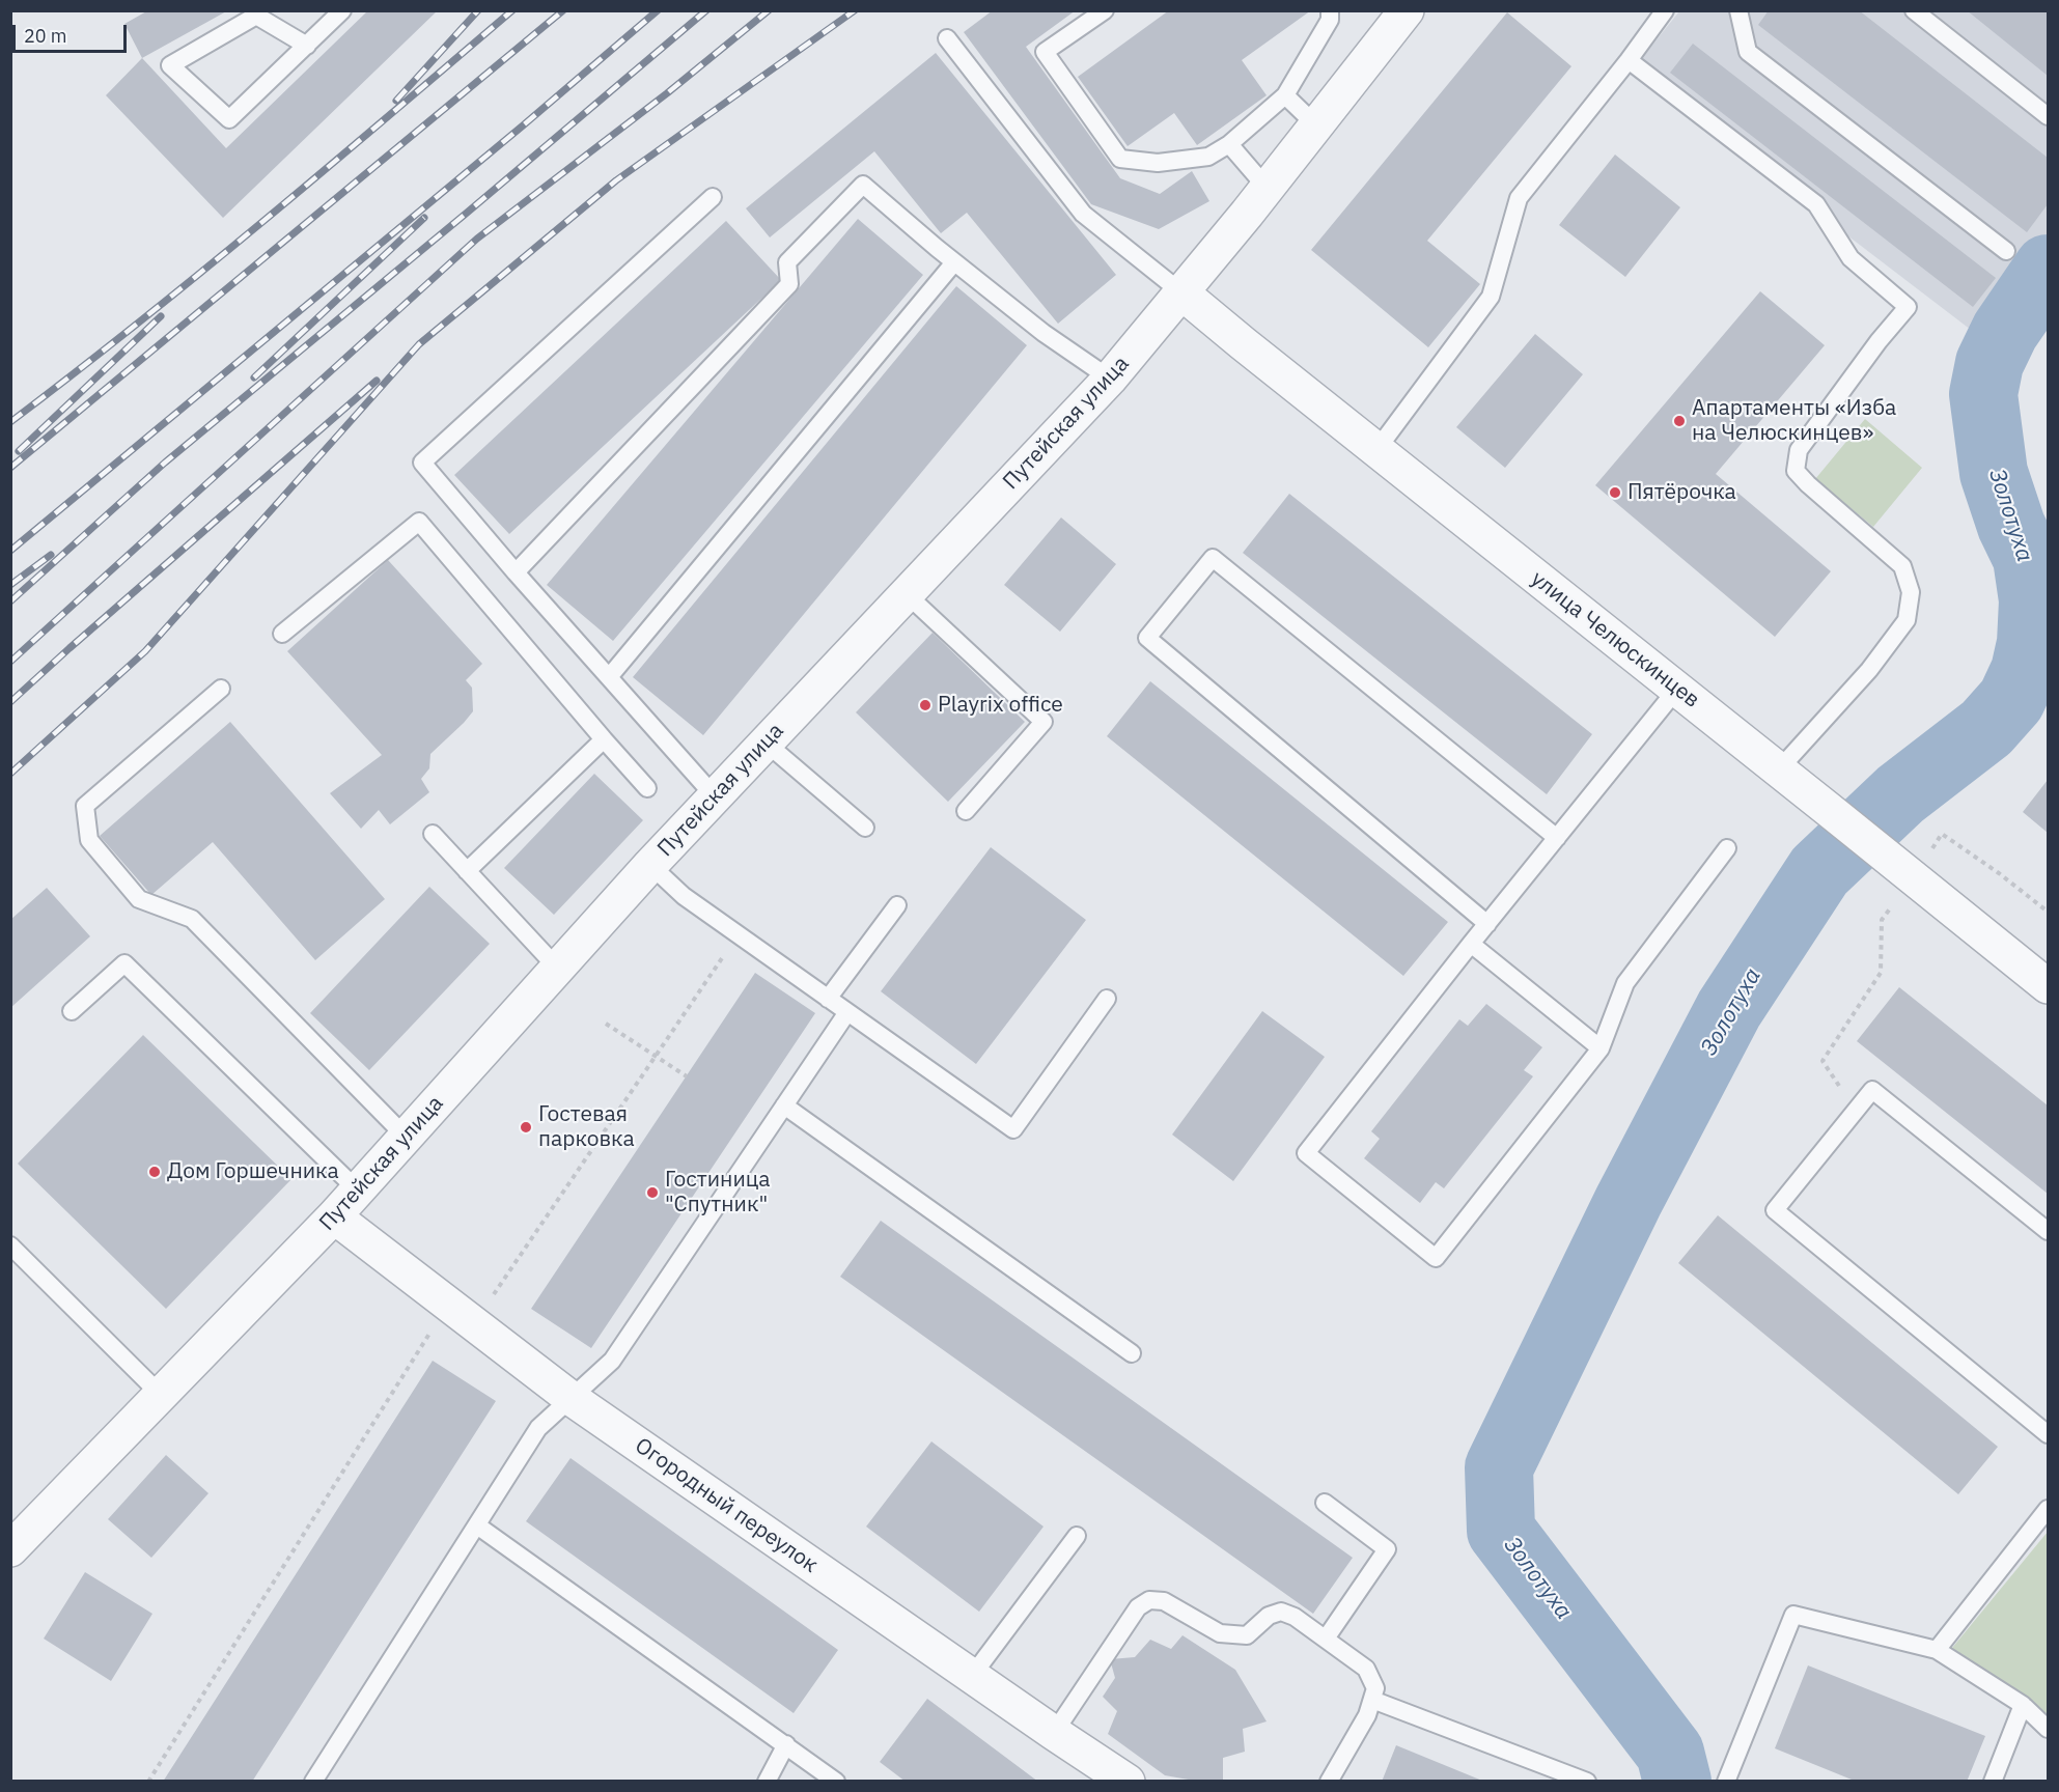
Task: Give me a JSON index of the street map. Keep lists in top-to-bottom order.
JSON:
{
  "streets": {
    "street": ["Путейская улица", "улица Челюскинцев", "Огородный переулок"]
  },
  "crossings": [
    ["Путейская улица", "улица Челюскинцев"],
    ["Путейская улица", "Огородный переулок"]
  ],
  "water": ["Золотуха"],
  "places": [
    "Апартаменты «Изба на Челюскинцев»",
    "Пятёрочка",
    "Playrix office",
    "Гостевая парковка",
    "Дом Горшечника",
    "Гостиница \"Спутник\""
  ],
  "scale_bar": "20 m"
}
